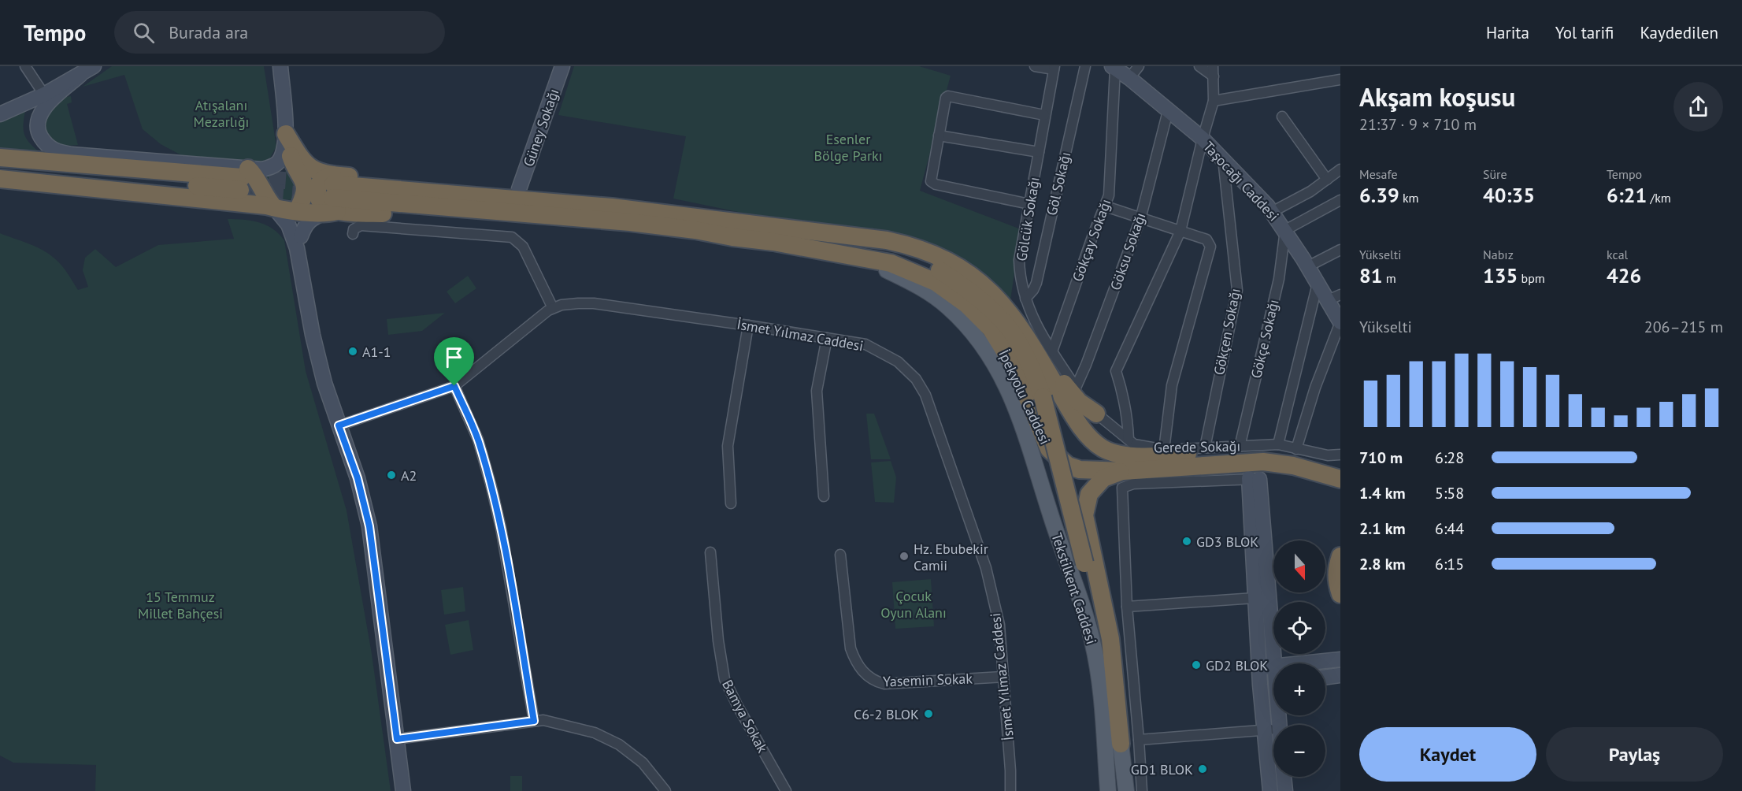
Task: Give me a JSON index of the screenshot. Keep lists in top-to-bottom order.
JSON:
{
  "streets": {
    "highway": ["İpekyolu Caddesi"],
    "main road": ["Güney Sokağı", "Taşocağı Caddesi", "Tekstilkent Caddesi"],
    "street": [
      "Göl Sokağı",
      "Gölcük Sokağı",
      "Gökçay Sokağı",
      "Göksu Sokağı",
      "Gökçen Sokağı",
      "İsmet Yılmaz Caddesi",
      "Gökçe Sokağı",
      "Gerede Sokağı",
      "Yasemin Sokak",
      "Bamya Sokak"
    ]
  },
  "crossings": [
    ["Taşocağı Caddesi", "Gökçay Sokağı"],
    ["Taşocağı Caddesi", "Göksu Sokağı"],
    ["Taşocağı Caddesi", "Gökçen Sokağı"],
    ["Taşocağı Caddesi", "Gökçe Sokağı"],
    ["Göl Sokağı", "Gölcük Sokağı"],
    ["Gölcük Sokağı", "Gökçay Sokağı"],
    ["Gölcük Sokağı", "Göksu Sokağı"],
    ["Gölcük Sokağı", "İpekyolu Caddesi"],
    ["Gölcük Sokağı", "Gerede Sokağı"],
    ["Gökçay Sokağı", "İpekyolu Caddesi"],
    ["Göksu Sokağı", "Gerede Sokağı"],
    ["Gökçen Sokağı", "Gerede Sokağı"],
    ["İsmet Yılmaz Caddesi", "Yasemin Sokak"],
    ["Gökçe Sokağı", "Gerede Sokağı"],
    ["İpekyolu Caddesi", "Tekstilkent Caddesi"]
  ],
  "parks": [
    "Atışalanı Mezarlığı",
    "Esenler Bölge Parkı",
    "Çocuk Oyun Alanı",
    "15 Temmuz Millet Bahçesi"
  ],
  "places": [
    "A1-1",
    "A2",
    "GD3 BLOK",
    "Hz. Ebubekir Camii",
    "GD2 BLOK",
    "C6-2 BLOK",
    "GD1 BLOK"
  ],
  "north": "bottom",
  "page": {
    "header": "Tempo",
    "search": "Burada ara",
    "nav": ["Harita", "Yol tarifi", "Kaydedilen"],
    "heading": ["Akşam koşusu", "21:37 · 9 × 710 m"],
    "stats": [
      ["Mesafe", "6.39 km"],
      ["Süre", "40:35"],
      ["Tempo", "6:21 /km"],
      ["Yükselti", "81 m"],
      ["Nabız", "135 bpm"],
      ["kcal", "426"]
    ],
    "chart": ["Yükselti", "206–215 m"],
    "list": [
      {
        "name": "710 m",
        "note": "6:28"
      },
      {
        "name": "1.4 km",
        "note": "5:58"
      },
      {
        "name": "2.1 km",
        "note": "6:44"
      },
      {
        "name": "2.8 km",
        "note": "6:15"
      }
    ],
    "map_buttons": ["+", "−"],
    "buttons": ["Kaydet", "Paylaş"]
  }
}
